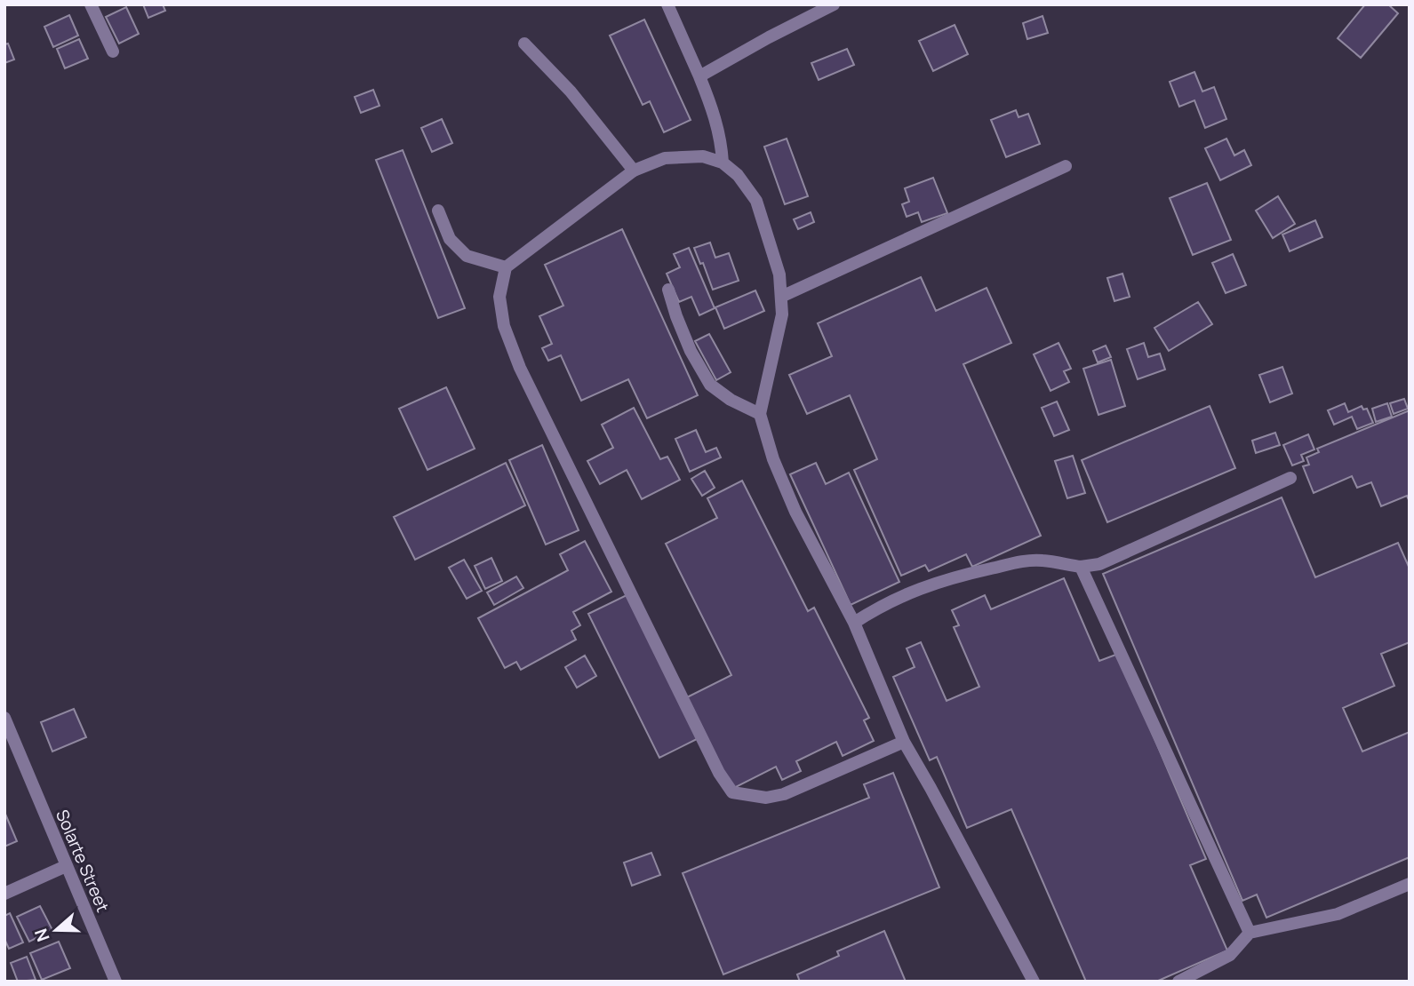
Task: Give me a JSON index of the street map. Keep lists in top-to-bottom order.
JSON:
{
  "streets": {
    "street": ["Solarte Street"]
  },
  "north": "left"
}
